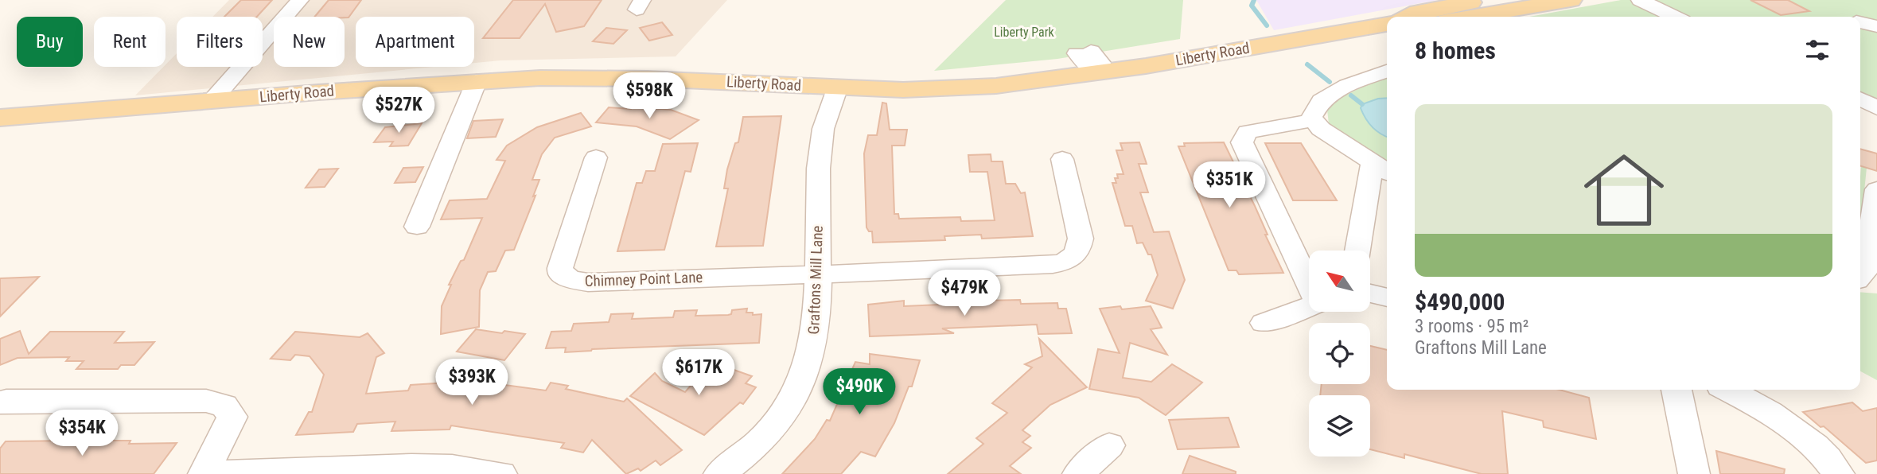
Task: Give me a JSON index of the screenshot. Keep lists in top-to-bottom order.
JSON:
{
  "streets": {
    "main road": ["Liberty Road"],
    "street": ["Chimney Point Lane", "Graftons Mill Lane"]
  },
  "crossings": [
    ["Liberty Road", "Graftons Mill Lane"],
    ["Chimney Point Lane", "Graftons Mill Lane"]
  ],
  "parks": ["Liberty Park"],
  "north": "top left",
  "page": {
    "chip": [
      "Buy",
      "Rent",
      "Filters",
      "New",
      "Apartment"
    ],
    "heading": "8 homes",
    "price": [
      "$598K",
      "$527K",
      "$351K",
      "$479K",
      "$617K",
      "$393K",
      "$490K",
      "$354K"
    ],
    "list": [
      {
        "name": "$490,000",
        "note": "3 rooms · 95 m² · Graftons Mill Lane"
      }
    ]
  }
}
